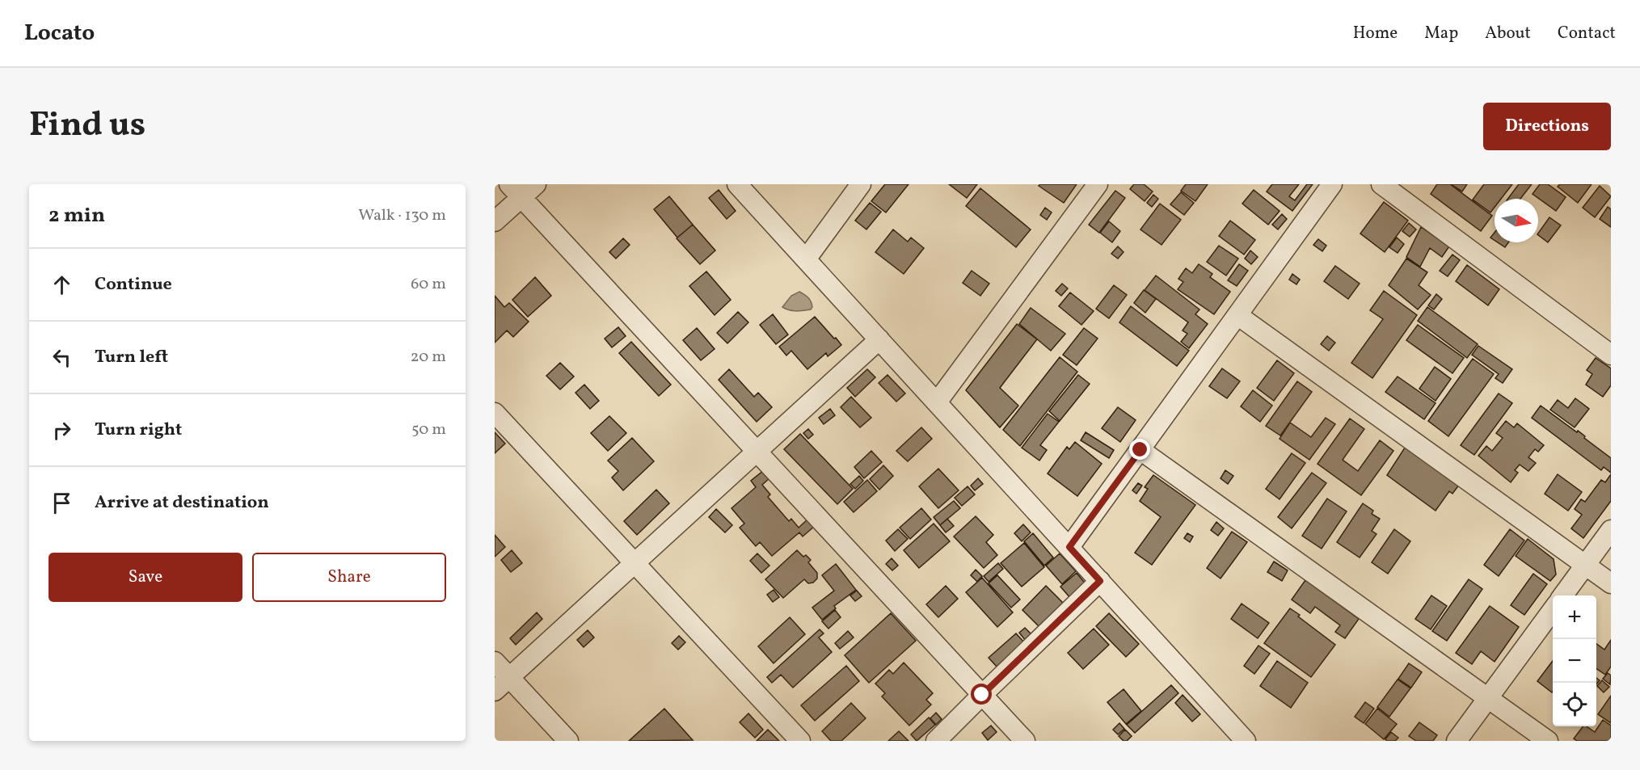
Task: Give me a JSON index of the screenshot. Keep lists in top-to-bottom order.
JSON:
{
  "north": "right",
  "page": {
    "header": "Locato",
    "nav": [
      "Home",
      "Map",
      "About",
      "Contact"
    ],
    "title": "Find us",
    "buttons": [
      "Directions",
      ["Save", "Share"]
    ],
    "heading": ["2 min", "Walk · 130 m"],
    "list": [
      ["Continue", "60 m"],
      ["Turn left", "20 m"],
      ["Turn right", "50 m"],
      "Arrive at destination"
    ],
    "map_buttons": ["+", "−"]
  }
}
